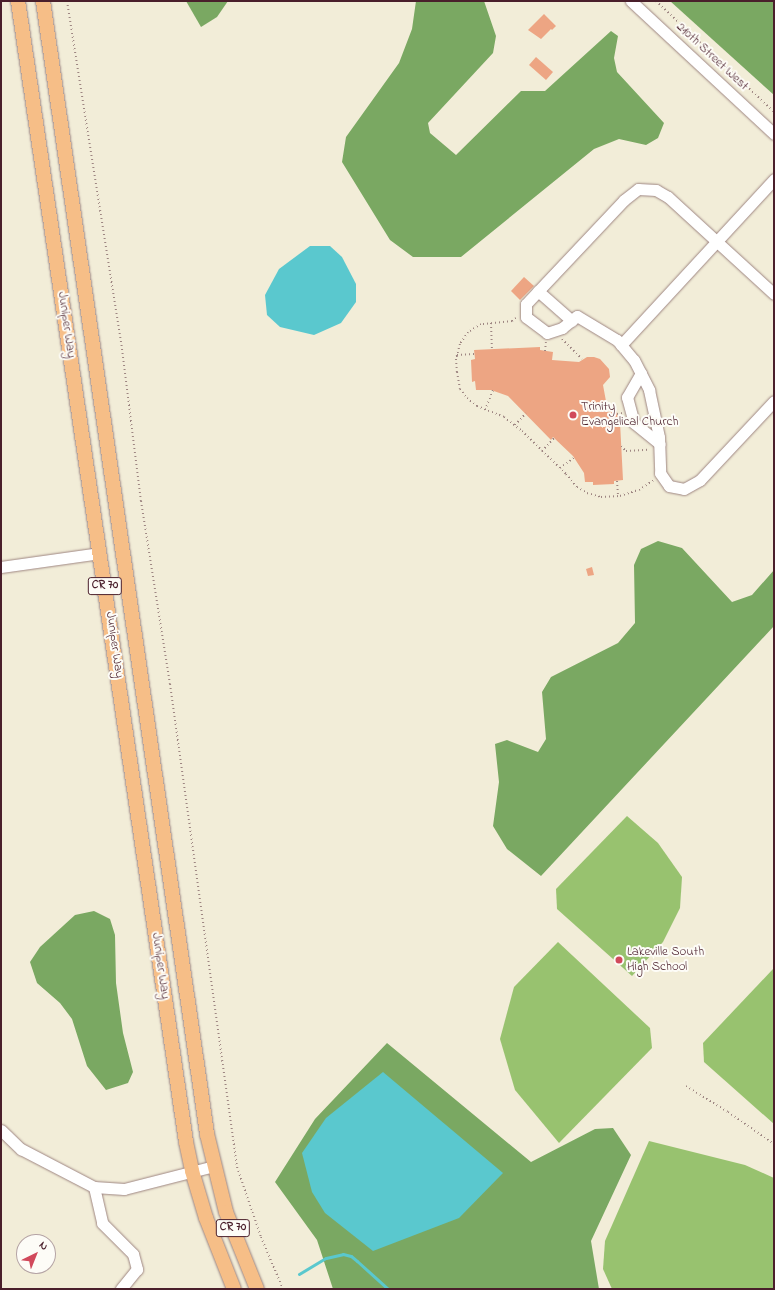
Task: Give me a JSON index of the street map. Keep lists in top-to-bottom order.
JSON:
{
  "streets": {
    "main road": ["Juniper Way", "CR 70"],
    "street": ["210th Street West"]
  },
  "crossings": [
    ["Juniper Way", "CR 70"]
  ],
  "places": ["Trinity Evangelical Church", "Lakeville South High School"],
  "north": "top right"
}
